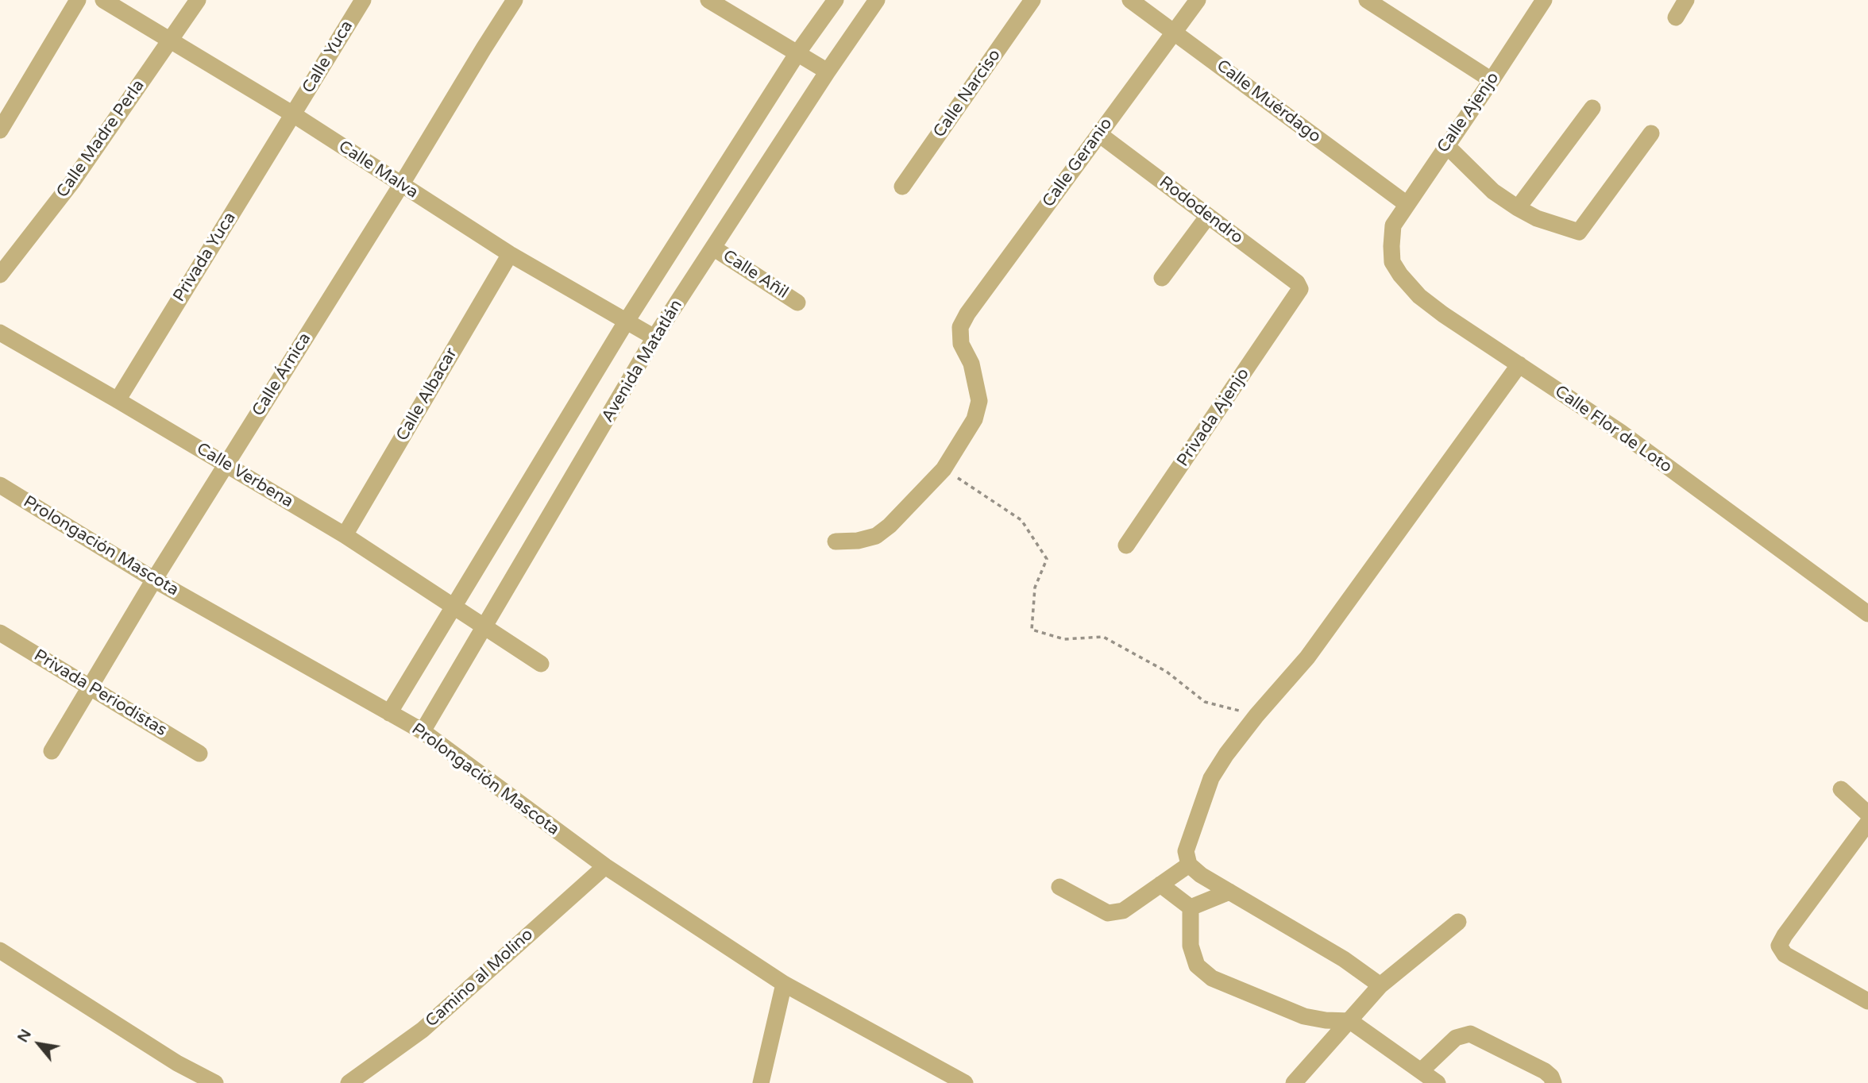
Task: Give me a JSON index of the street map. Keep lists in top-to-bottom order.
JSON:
{
  "streets": {
    "street": [
      "Calle Yuca",
      "Calle Narciso",
      "Calle Muérdago",
      "Calle Ajenjo",
      "Calle Madre Perla",
      "Calle Geranio",
      "Calle Malva",
      "Rododendro",
      "Privada Yuca",
      "Calle Añil",
      "Avenida Matatlán",
      "Calle Árnica",
      "Calle Albacar",
      "Privada Ajenjo",
      "Calle Flor de Loto",
      "Calle Verbena",
      "Prolongación Mascota",
      "Privada Periodistas",
      "Camino al Molino"
    ]
  },
  "crossings": [
    ["Calle Yuca", "Calle Malva"],
    ["Calle Yuca", "Privada Yuca"],
    ["Calle Muérdago", "Calle Ajenjo"],
    ["Calle Muérdago", "Calle Geranio"],
    ["Calle Ajenjo", "Calle Flor de Loto"],
    ["Calle Madre Perla", "Calle Malva"],
    ["Calle Geranio", "Rododendro"],
    ["Calle Malva", "Privada Yuca"],
    ["Calle Malva", "Avenida Matatlán"],
    ["Calle Malva", "Calle Árnica"],
    ["Calle Malva", "Calle Albacar"],
    ["Rododendro", "Privada Ajenjo"],
    ["Privada Yuca", "Calle Verbena"],
    ["Calle Añil", "Avenida Matatlán"],
    ["Avenida Matatlán", "Calle Verbena"],
    ["Avenida Matatlán", "Prolongación Mascota"],
    ["Calle Árnica", "Calle Verbena"],
    ["Calle Árnica", "Prolongación Mascota"],
    ["Calle Árnica", "Privada Periodistas"],
    ["Calle Albacar", "Calle Verbena"],
    ["Prolongación Mascota", "Camino al Molino"]
  ],
  "north": "top left"
}
